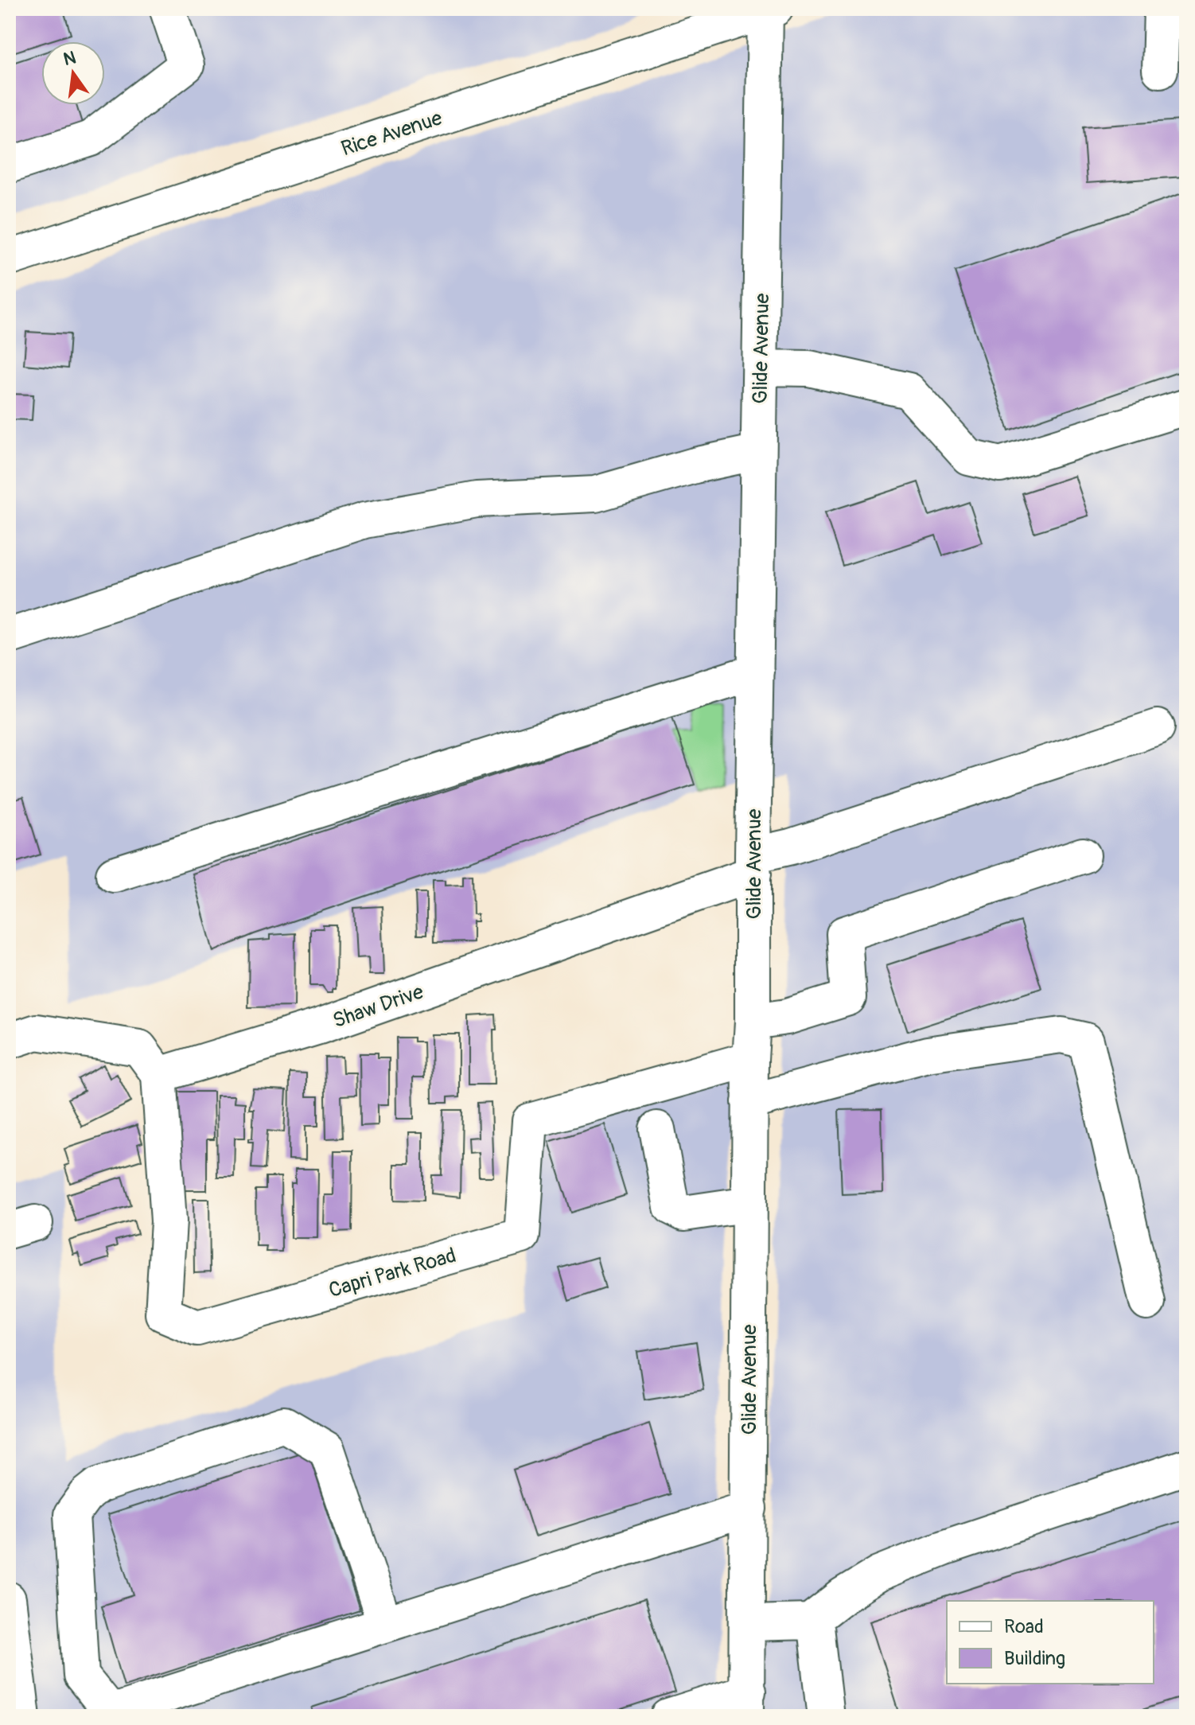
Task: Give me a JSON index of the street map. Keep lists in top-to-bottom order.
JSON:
{
  "streets": {
    "street": [
      "Rice Avenue",
      "Glide Avenue",
      "Shaw Drive",
      "Capri Park Road"
    ]
  },
  "crossings": [
    ["Rice Avenue", "Glide Avenue"],
    ["Glide Avenue", "Shaw Drive"],
    ["Glide Avenue", "Capri Park Road"],
    ["Shaw Drive", "Capri Park Road"]
  ],
  "legend": ["Road", "Building"],
  "north": "top"
}
